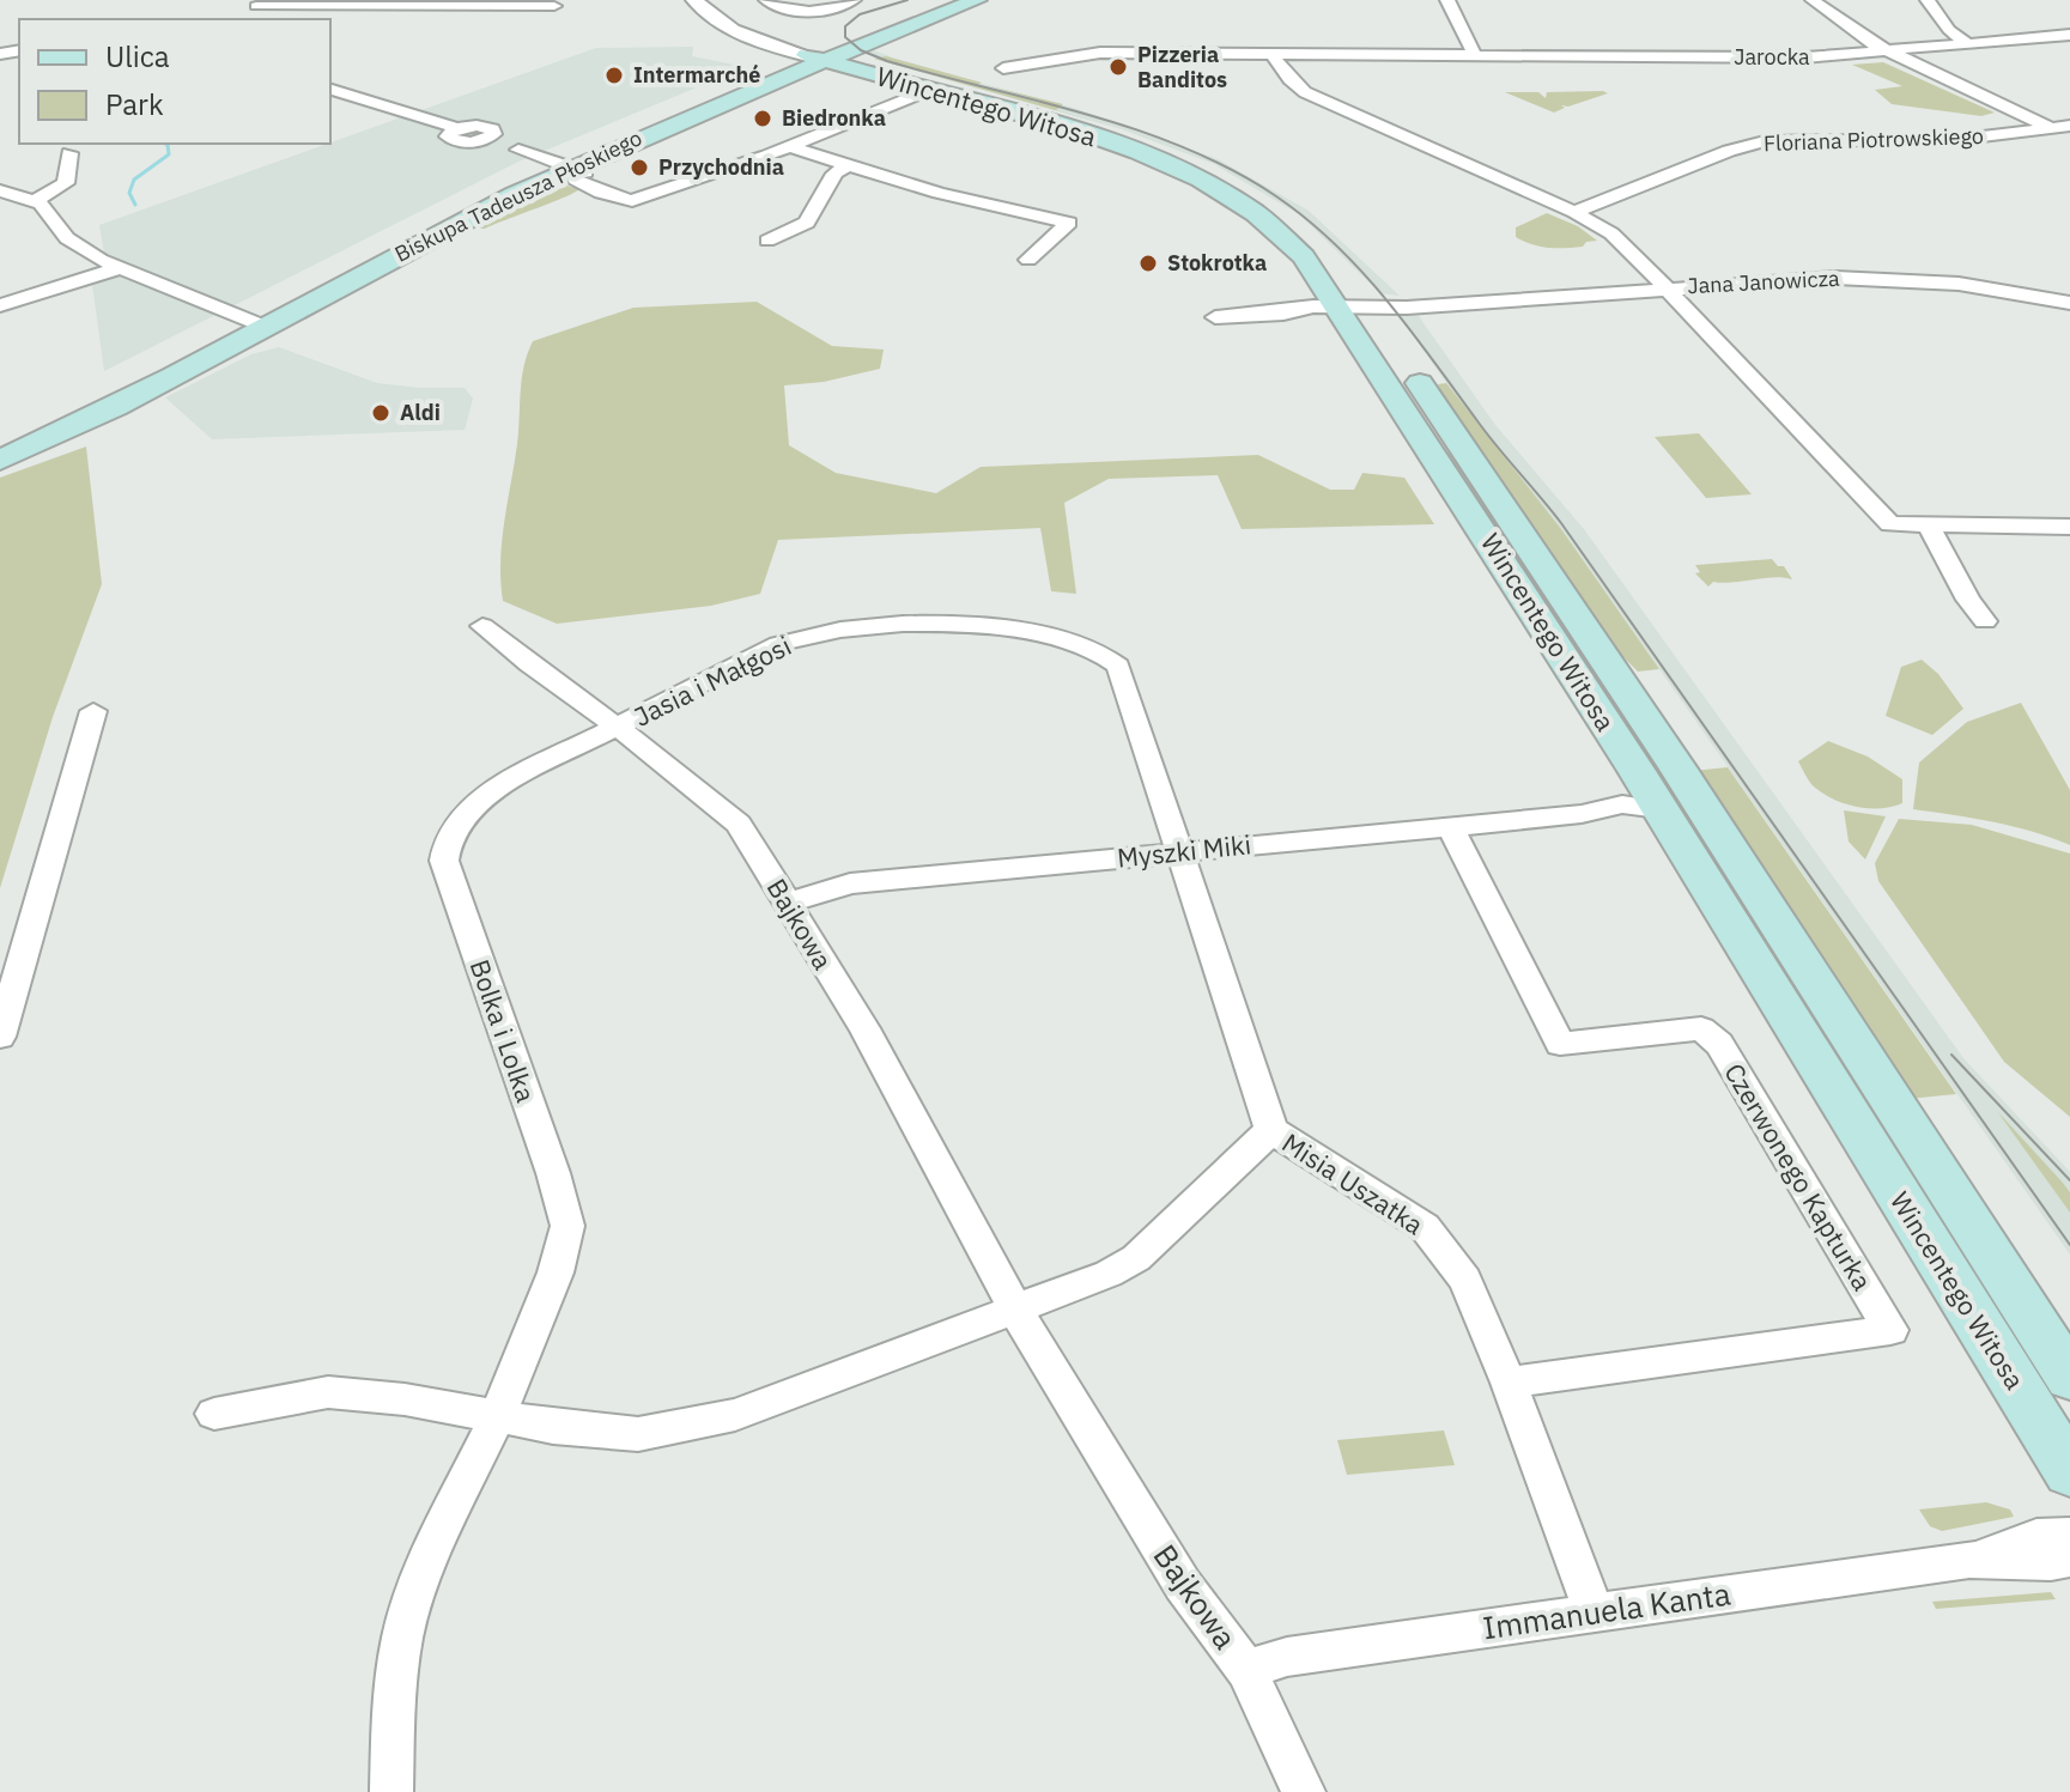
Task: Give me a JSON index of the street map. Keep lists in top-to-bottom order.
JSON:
{
  "streets": {
    "main road": ["Wincentego Witosa", "Biskupa Tadeusza Płoskiego"],
    "street": [
      "Jarocka",
      "Floriana Piotrowskiego",
      "Jana Janowicza",
      "Jasia i Małgosi",
      "Myszki Miki",
      "Bajkowa",
      "Bolka i Lolka",
      "Czerwonego Kapturka",
      "Misia Uszatka",
      "Immanuela Kanta"
    ]
  },
  "crossings": [
    ["Wincentego Witosa", "Biskupa Tadeusza Płoskiego"],
    ["Wincentego Witosa", "Jana Janowicza"],
    ["Wincentego Witosa", "Myszki Miki"],
    ["Jasia i Małgosi", "Myszki Miki"],
    ["Jasia i Małgosi", "Bajkowa"],
    ["Jasia i Małgosi", "Bolka i Lolka"],
    ["Jasia i Małgosi", "Misia Uszatka"],
    ["Myszki Miki", "Bajkowa"],
    ["Myszki Miki", "Czerwonego Kapturka"],
    ["Myszki Miki", "Misia Uszatka"],
    ["Bajkowa", "Bolka i Lolka"],
    ["Bajkowa", "Immanuela Kanta"],
    ["Czerwonego Kapturka", "Misia Uszatka"],
    ["Misia Uszatka", "Immanuela Kanta"]
  ],
  "places": [
    "Pizzeria Banditos",
    "Intermarché",
    "Biedronka",
    "Przychodnia",
    "Stokrotka",
    "Aldi"
  ],
  "legend": ["Ulica", "Park"]
}
